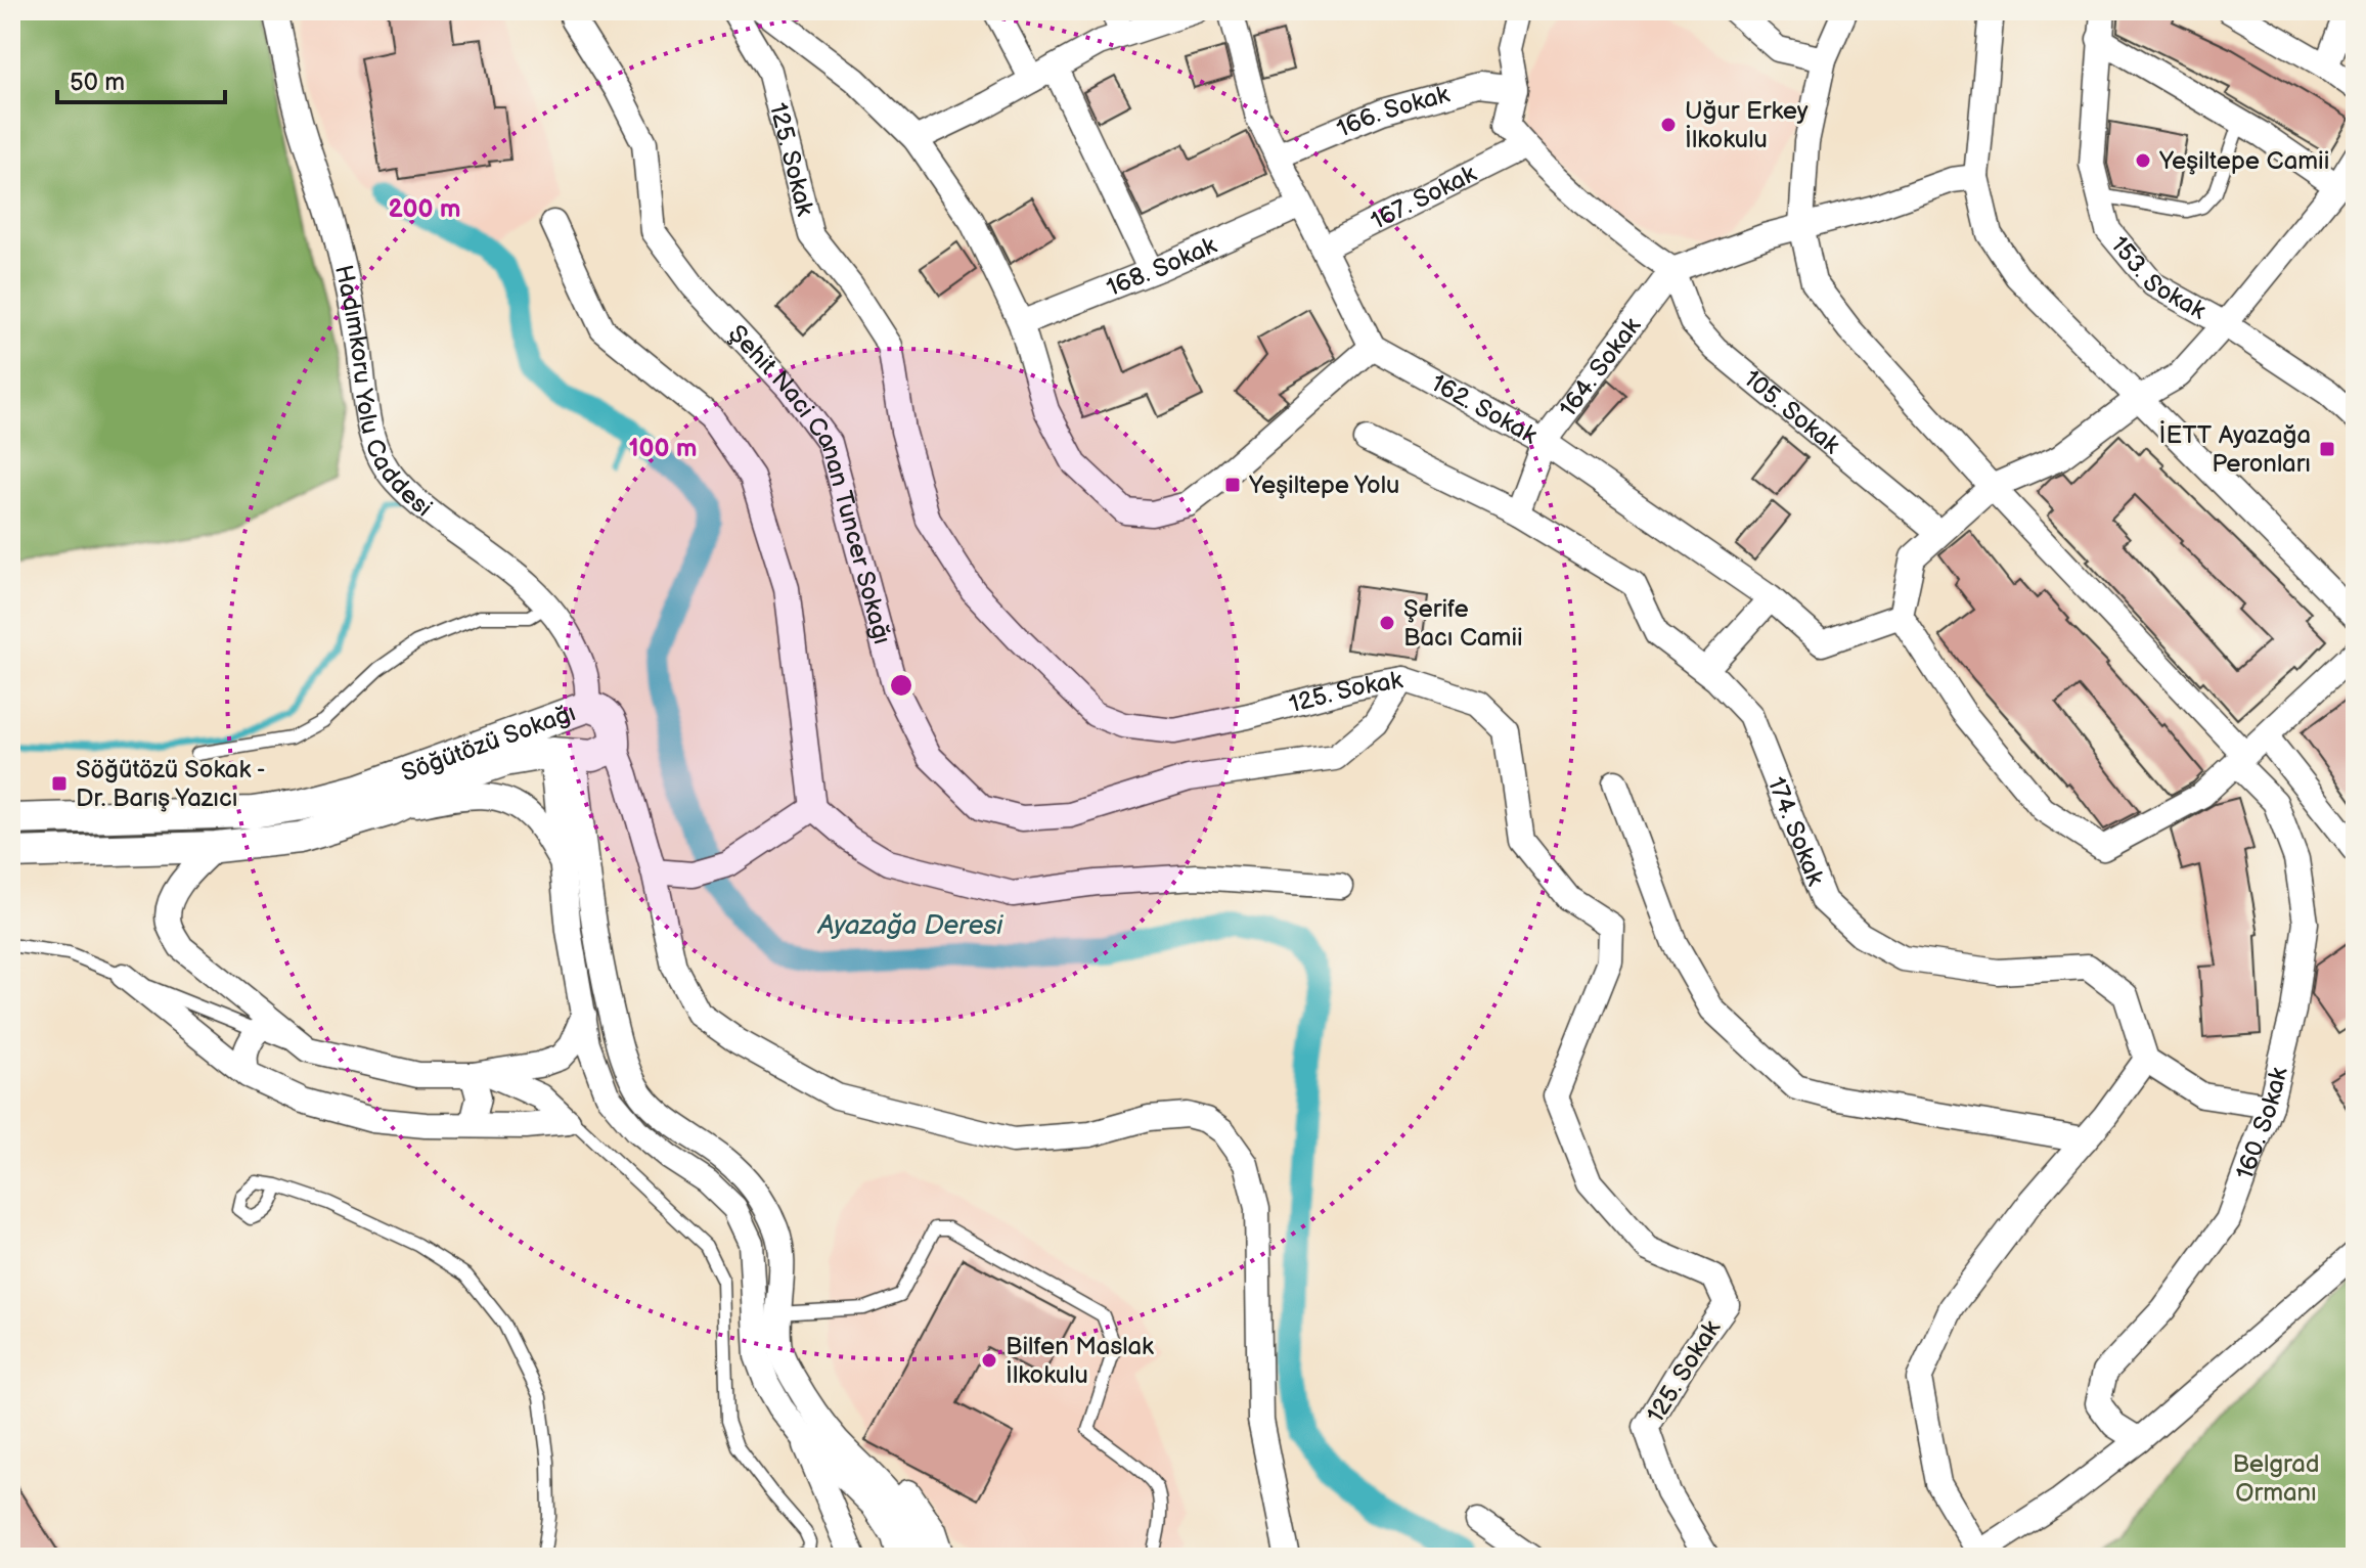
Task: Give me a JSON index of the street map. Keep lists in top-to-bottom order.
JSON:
{
  "streets": {
    "street": [
      "166. Sokak",
      "125. Sokak",
      "167. Sokak",
      "168. Sokak",
      "153. Sokak",
      "164. Sokak",
      "Hadımkoru Yolu Caddesi",
      "162. Sokak",
      "105. Sokak",
      "Şehit Naci Canan Tuncer Sokağı",
      "Söğütözü Sokağı",
      "174. Sokak",
      "160. Sokak"
    ]
  },
  "crossings": [
    ["125. Sokak", "Şehit Naci Canan Tuncer Sokağı"],
    ["164. Sokak", "162. Sokak"],
    ["164. Sokak", "105. Sokak"],
    ["164. Sokak", "174. Sokak"],
    ["Hadımkoru Yolu Caddesi", "Söğütözü Sokağı"]
  ],
  "water": ["Ayazağa Deresi"],
  "parks": ["Belgrad Ormanı"],
  "places": {
    "other": [
      "Uğur Erkey İlkokulu",
      "Yeşiltepe Camii",
      "Şerife Bacı Camii",
      "Bilfen Maslak İlkokulu"
    ],
    "transit": ["İETT Ayazağa Peronları", "Yeşiltepe Yolu", "Söğütözü Sokak - Dr. Barış Yazıcı"]
  },
  "scale_bar": "50 m",
  "rings": ["200 m", "100 m"]
}
